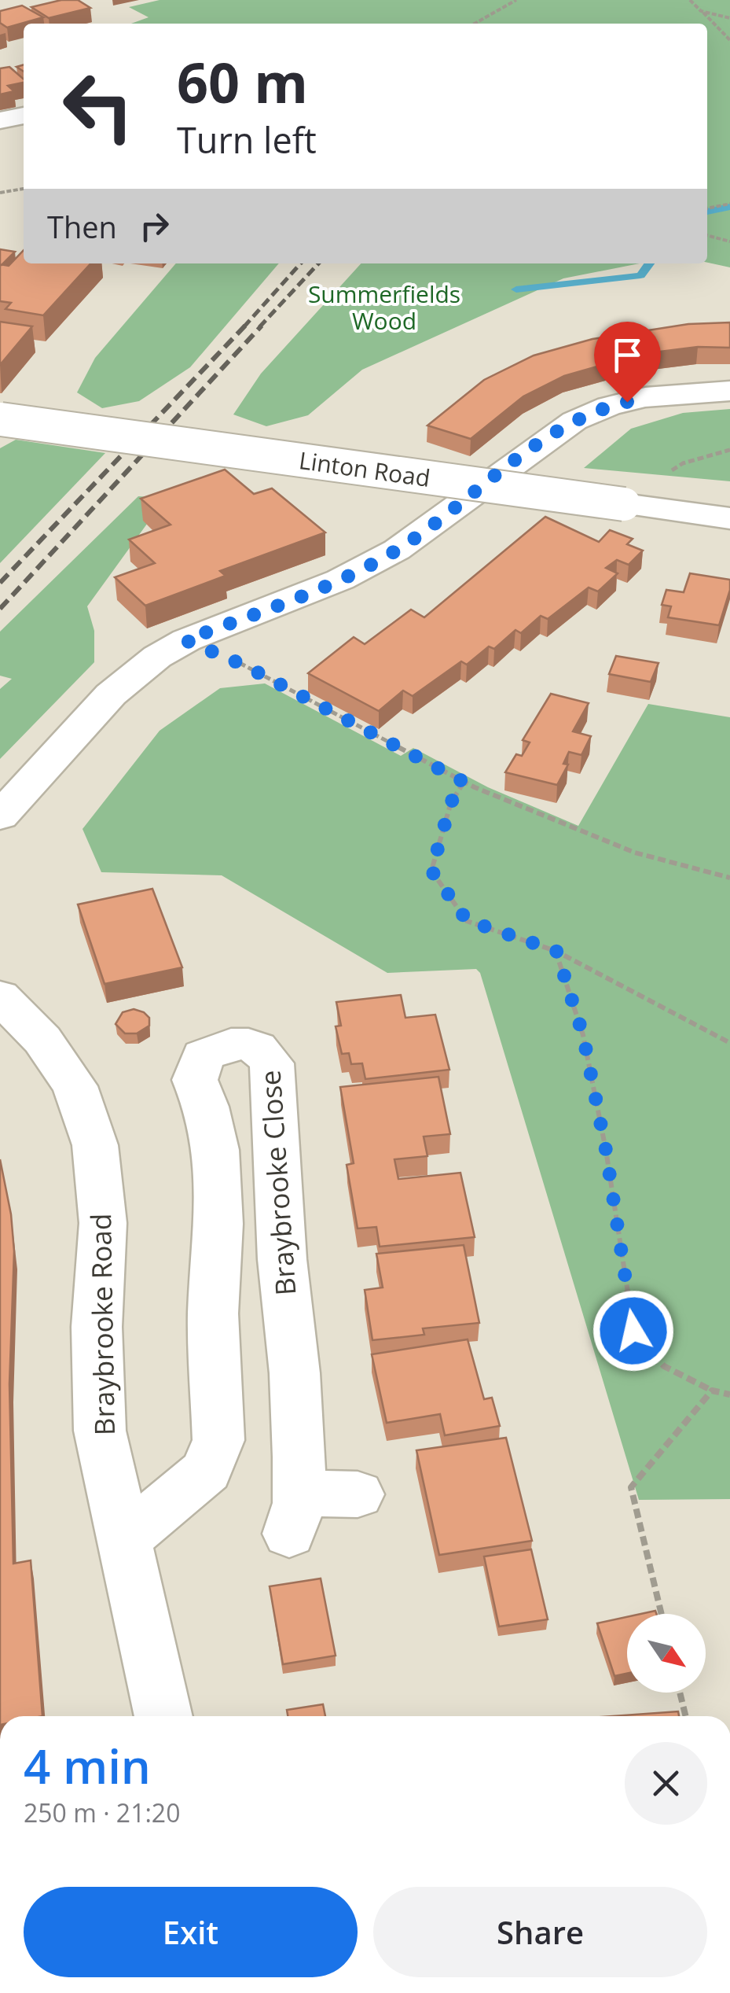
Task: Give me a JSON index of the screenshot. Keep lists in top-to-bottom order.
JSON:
{
  "streets": {
    "street": ["Linton Road", "Braybrooke Close", "Braybrooke Road"]
  },
  "crossings": [
    ["Braybrooke Close", "Braybrooke Road"]
  ],
  "parks": ["Summerfields Wood"],
  "north": "bottom right",
  "page": {
    "turn": ["60 m", "Turn left"],
    "then": "Then",
    "heading": ["4 min", "250 m · 21:20"],
    "buttons": ["Exit", "Share"]
  }
}
